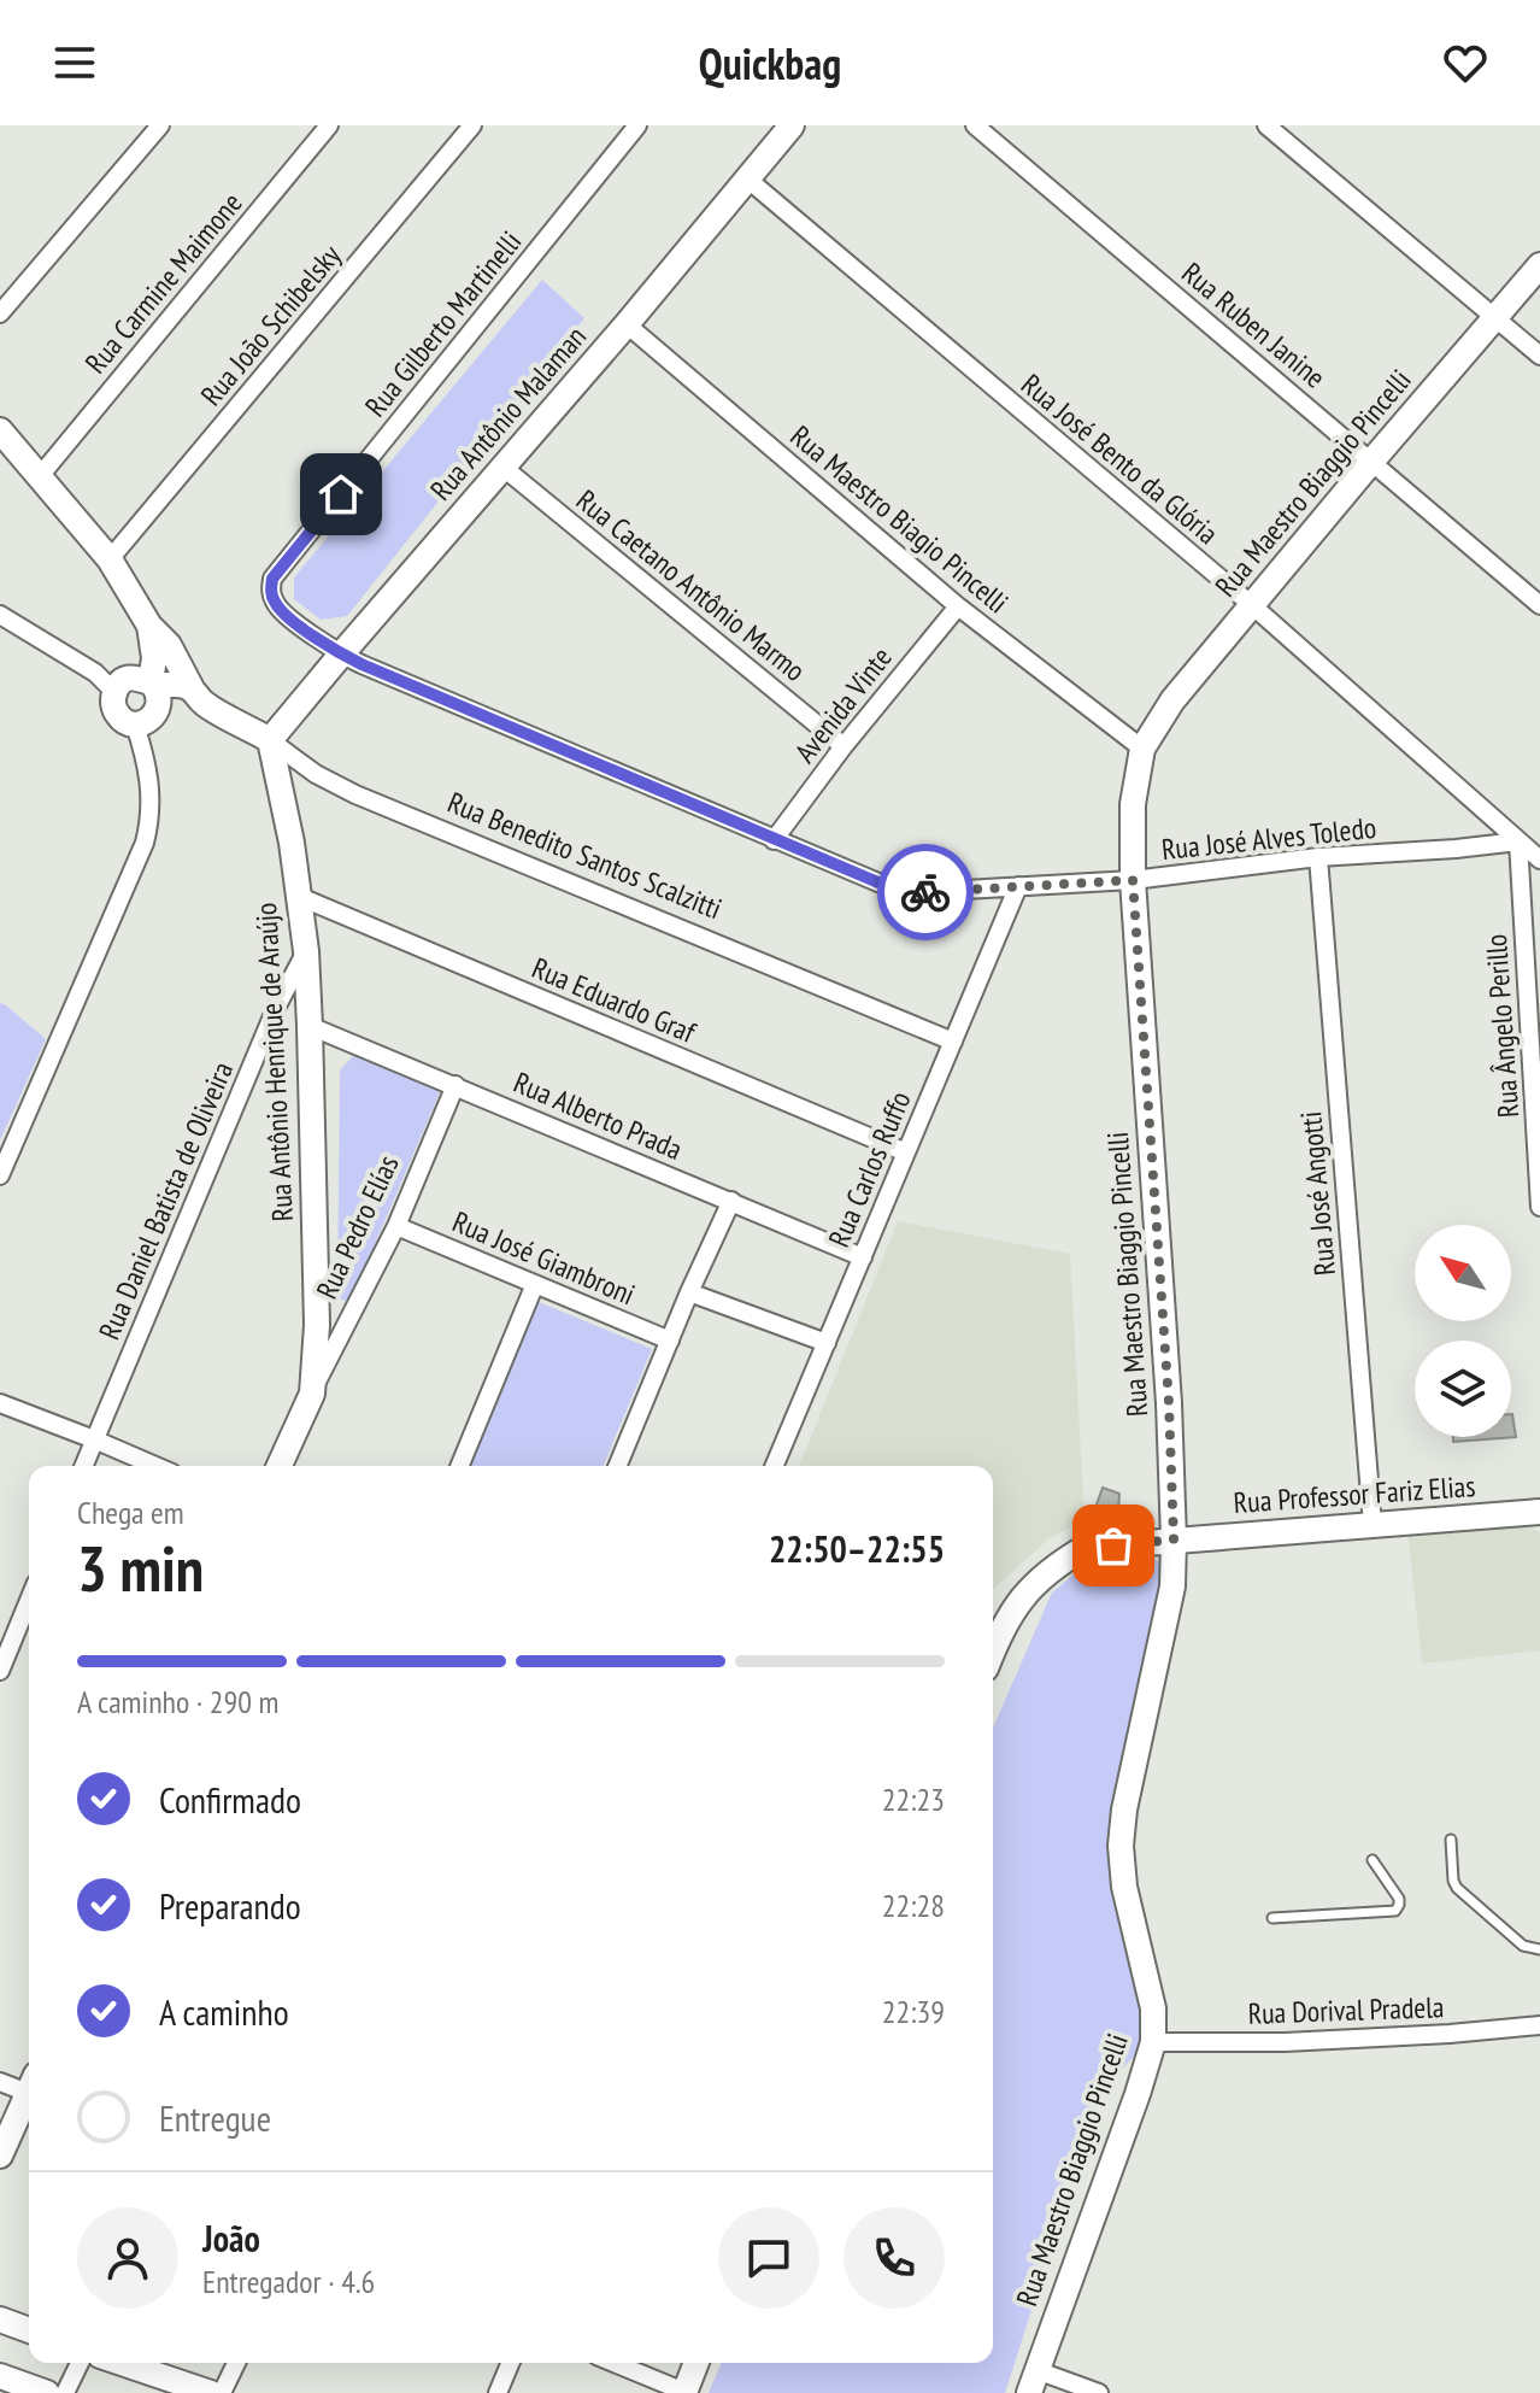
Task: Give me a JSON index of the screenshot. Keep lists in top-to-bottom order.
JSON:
{
  "streets": {
    "street": [
      "Rua Carmine Maimone",
      "Rua Gilberto Martinelli",
      "Rua João Schibelsky",
      "Rua Ruben Janine",
      "Rua Antônio Malaman",
      "Rua José Bento da Glória",
      "Rua Maestro Biaggio Pincelli",
      "Rua Maestro Biagio Pincelli",
      "Rua Caetano Antônio Marmo",
      "Avenida Vinte",
      "Rua José Alves Toledo",
      "Rua Benedito Santos Scalzitti",
      "Rua Eduardo Graf",
      "Rua Ângelo Perillo",
      "Rua Antônio Henrique de Araújo",
      "Rua Alberto Prada",
      "Rua Carlos Ruffo",
      "Rua José Angotti",
      "Rua Daniel Batista de Oliveira",
      "Rua Pedro Elías",
      "Rua José Giambroni",
      "Rua Professor Fariz Elias",
      "Rua Dorival Pradela"
    ]
  },
  "crossings": [
    ["Rua Gilberto Martinelli", "Rua José Alves Toledo"],
    ["Rua Ruben Janine", "Rua Maestro Biaggio Pincelli"],
    ["Rua Antônio Malaman", "Rua José Bento da Glória"],
    ["Rua Antônio Malaman", "Rua Maestro Biagio Pincelli"],
    ["Rua Antônio Malaman", "Rua Caetano Antônio Marmo"],
    ["Rua Antônio Malaman", "Rua José Alves Toledo"],
    ["Rua Antônio Malaman", "Rua Benedito Santos Scalzitti"],
    ["Rua Antônio Malaman", "Rua Antônio Henrique de Araújo"],
    ["Rua José Bento da Glória", "Rua Maestro Biaggio Pincelli"],
    ["Rua José Bento da Glória", "Rua José Alves Toledo"],
    ["Rua José Bento da Glória", "Rua Ângelo Perillo"],
    ["Rua Maestro Biaggio Pincelli", "Rua Maestro Biagio Pincelli"],
    ["Rua Maestro Biaggio Pincelli", "Rua José Alves Toledo"],
    ["Rua Maestro Biaggio Pincelli", "Rua Professor Fariz Elias"],
    ["Rua Maestro Biaggio Pincelli", "Rua Dorival Pradela"],
    ["Rua Maestro Biagio Pincelli", "Avenida Vinte"],
    ["Rua Caetano Antônio Marmo", "Avenida Vinte"],
    ["Avenida Vinte", "Rua José Alves Toledo"],
    ["Rua José Alves Toledo", "Rua Ângelo Perillo"],
    ["Rua José Alves Toledo", "Rua Carlos Ruffo"],
    ["Rua José Alves Toledo", "Rua José Angotti"],
    ["Rua Benedito Santos Scalzitti", "Rua Antônio Henrique de Araújo"],
    ["Rua Benedito Santos Scalzitti", "Rua Carlos Ruffo"],
    ["Rua Eduardo Graf", "Rua Antônio Henrique de Araújo"],
    ["Rua Eduardo Graf", "Rua Carlos Ruffo"],
    ["Rua Antônio Henrique de Araújo", "Rua Alberto Prada"],
    ["Rua Antônio Henrique de Araújo", "Rua Daniel Batista de Oliveira"],
    ["Rua Antônio Henrique de Araújo", "Rua Pedro Elías"],
    ["Rua Alberto Prada", "Rua Carlos Ruffo"],
    ["Rua Alberto Prada", "Rua Pedro Elías"],
    ["Rua José Angotti", "Rua Professor Fariz Elias"],
    ["Rua Pedro Elías", "Rua José Giambroni"]
  ],
  "north": "top left",
  "page": {
    "header": "Quickbag",
    "heading": ["3 min", "Chega em", "22:50–22:55"],
    "panel": ["João", "Entregador · 4.6"],
    "bar": "A caminho · 290 m",
    "list": [
      ["Confirmado", "22:23"],
      ["Preparando", "22:28"],
      ["A caminho", "22:39"],
      "Entregue"
    ]
  }
}
